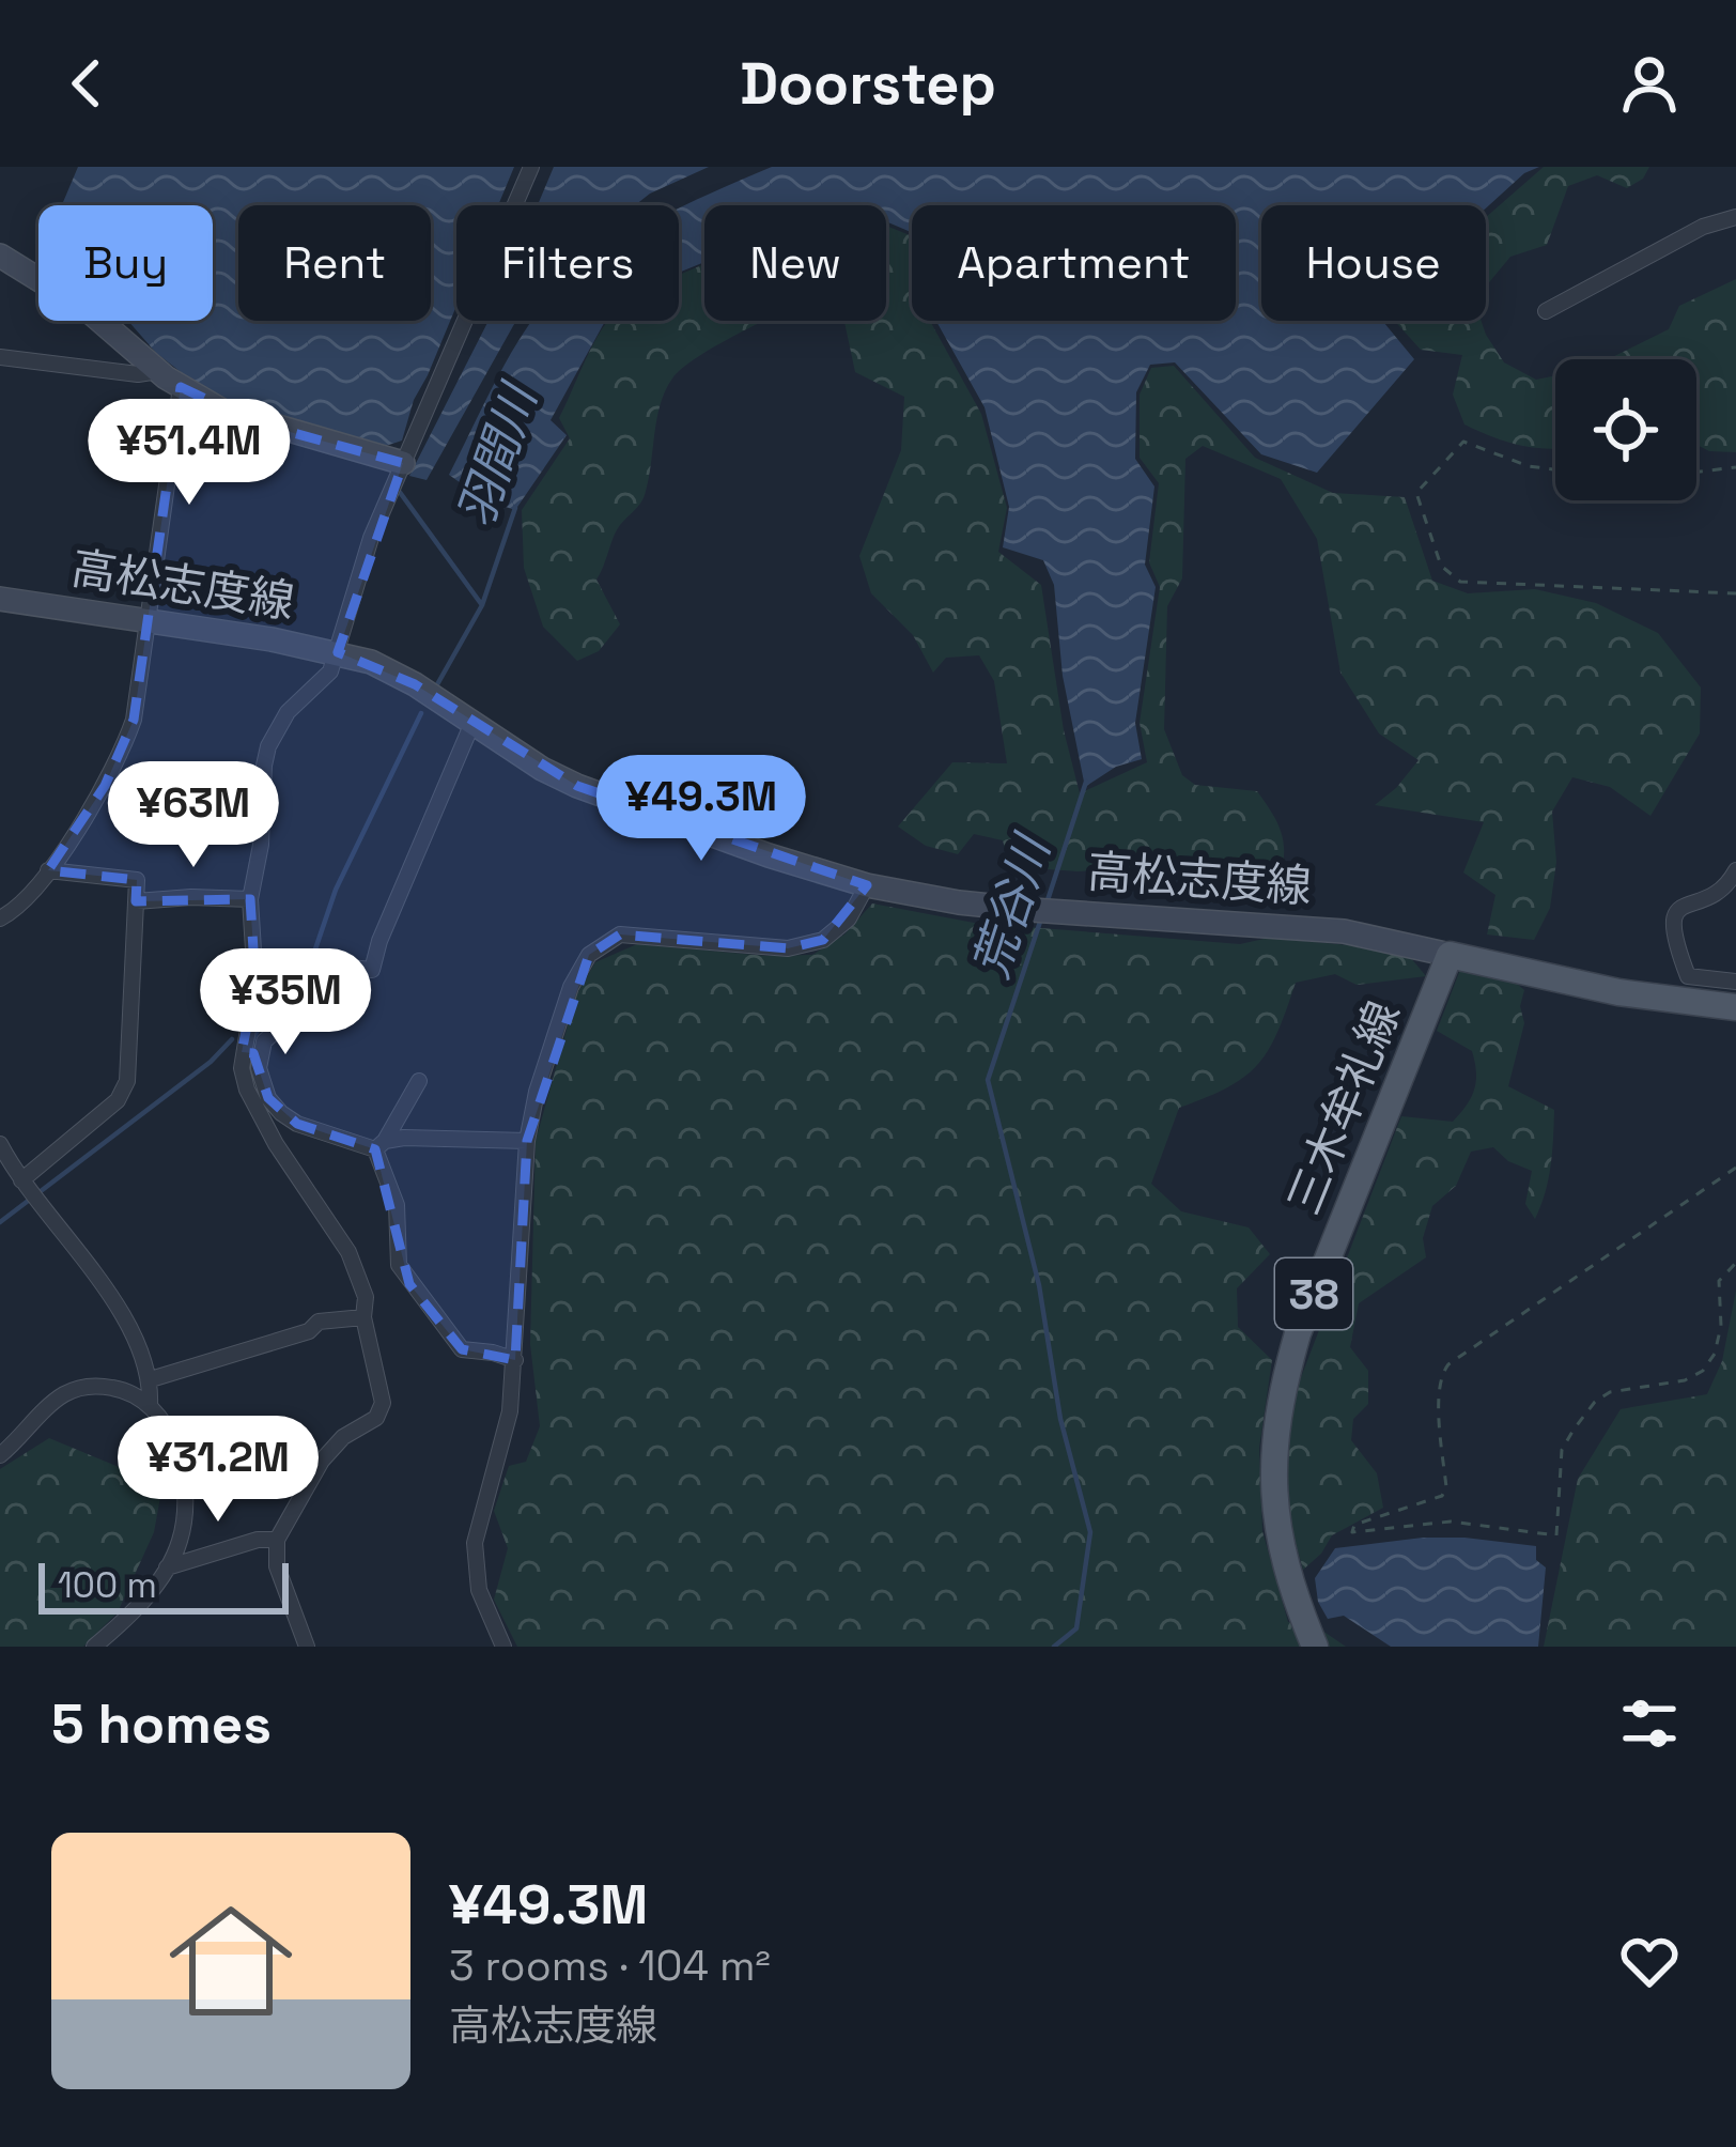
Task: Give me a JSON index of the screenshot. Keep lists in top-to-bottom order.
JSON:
{
  "streets": {
    "main road": ["高松志度線", "三木牟礼線", "38"]
  },
  "crossings": [
    ["高松志度線", "三木牟礼線"]
  ],
  "water": ["羽間川", "荒谷川"],
  "scale_bar": "100 m",
  "page": {
    "header": "Doorstep",
    "chip": [
      "Buy",
      "Rent",
      "Filters",
      "New",
      "Apartment",
      "House"
    ],
    "price": [
      "¥51.4M",
      "¥49.3M",
      "¥63M",
      "¥35M",
      "¥31.2M"
    ],
    "scale": "100 m",
    "heading": "5 homes",
    "list": [
      {
        "name": "¥49.3M",
        "note": "3 rooms · 104 m² · 高松志度線"
      }
    ]
  }
}
